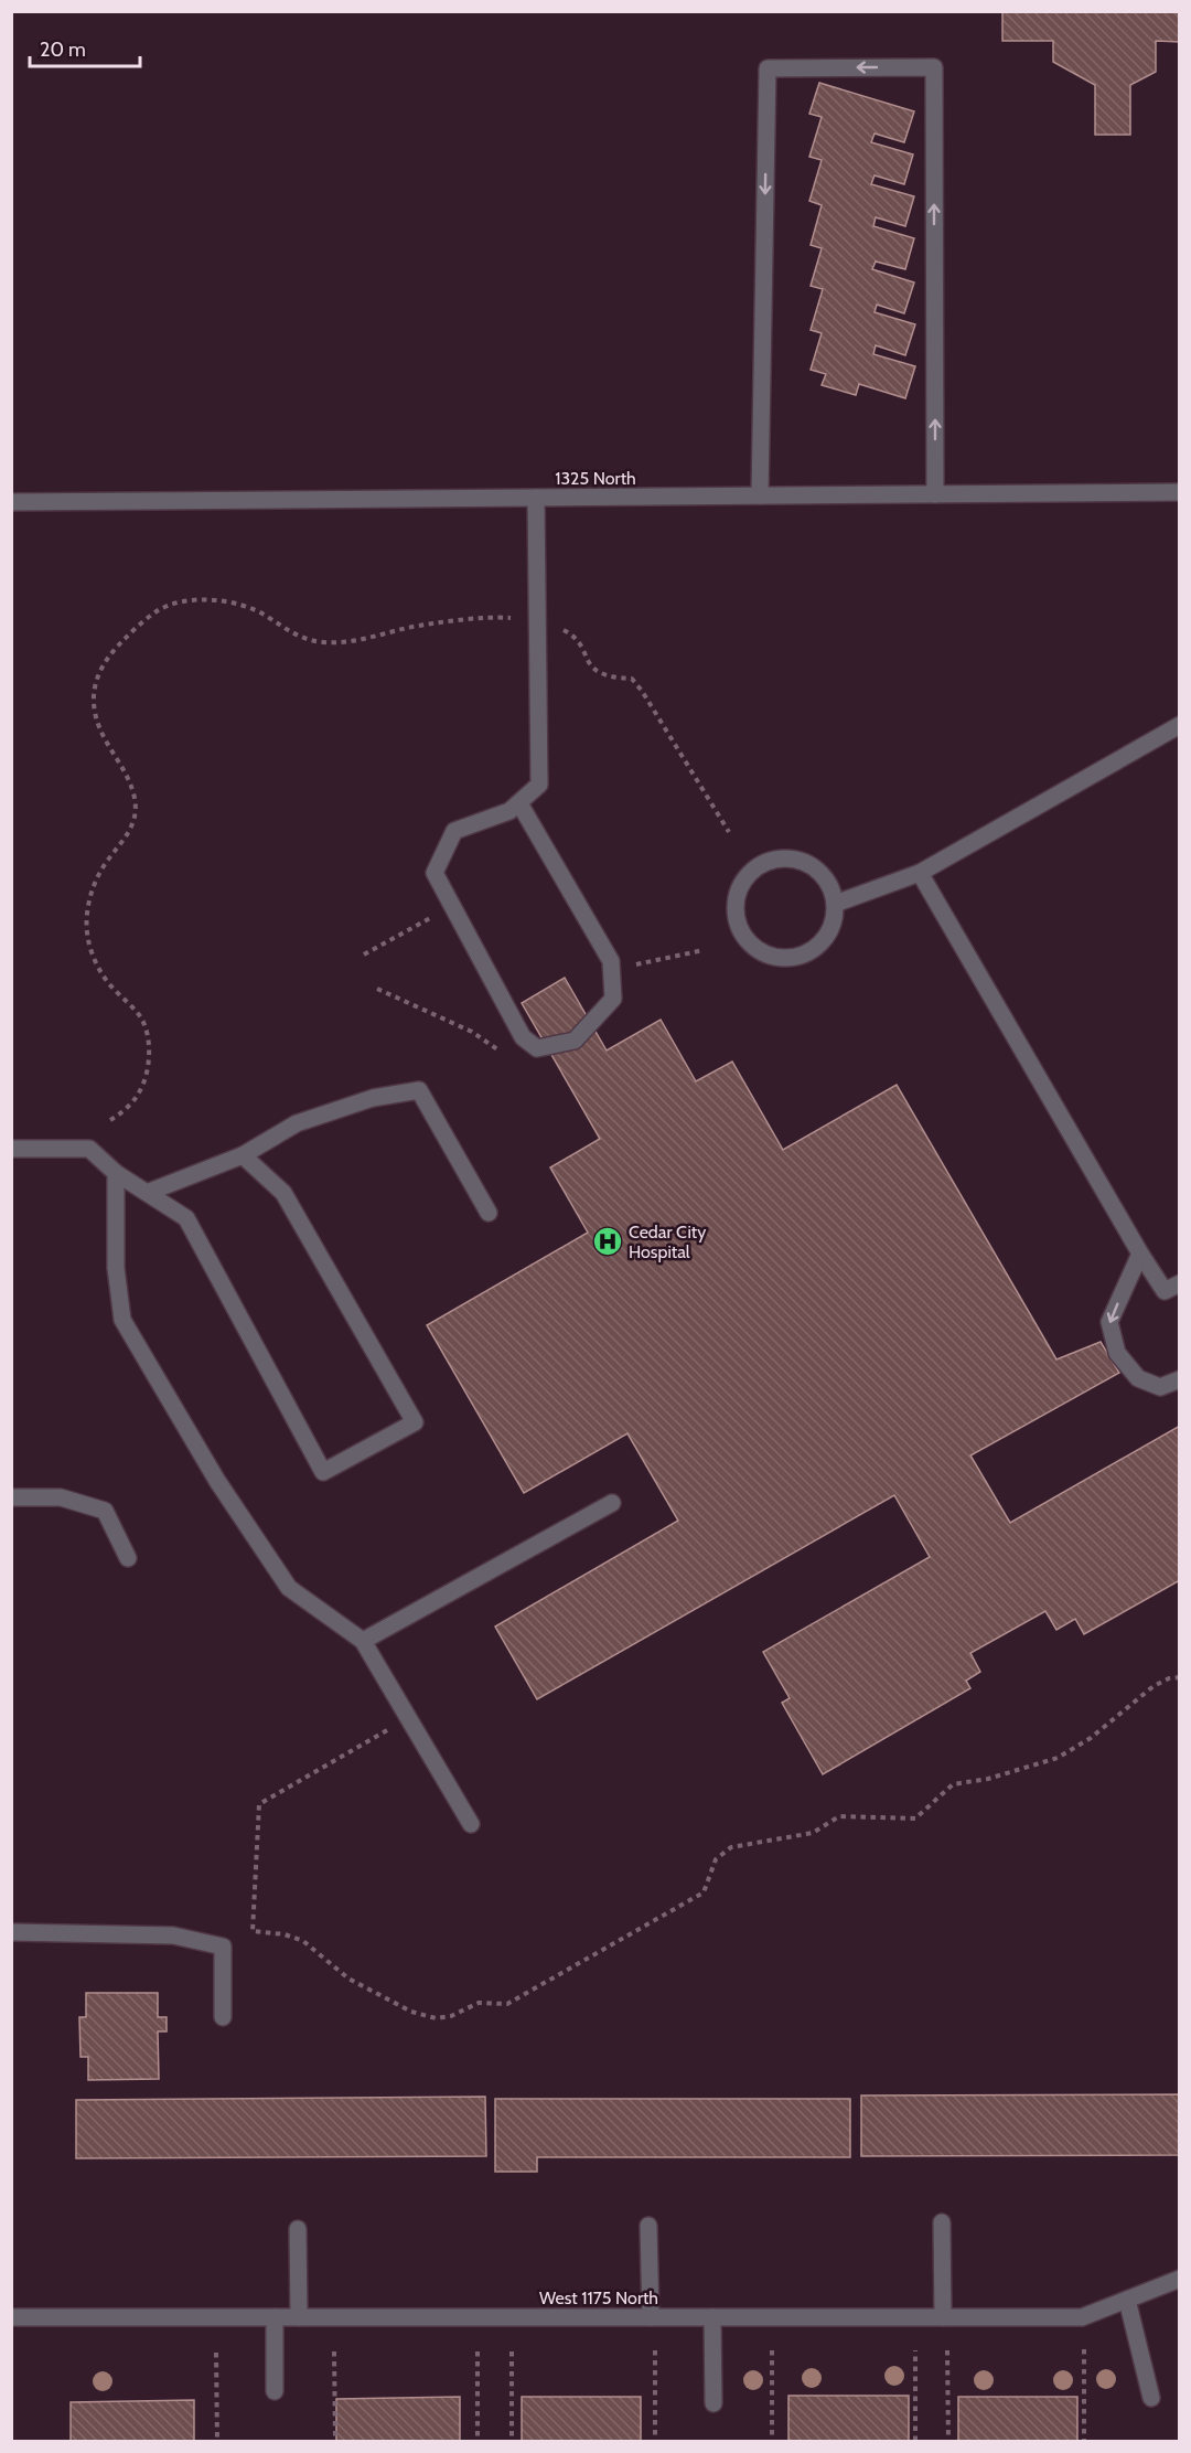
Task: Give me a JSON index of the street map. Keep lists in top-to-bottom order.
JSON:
{
  "streets": {
    "street": ["1325 North", "West 1175 North"]
  },
  "places": {
    "hospital": ["Cedar City Hospital"]
  },
  "scale_bar": "20 m"
}
